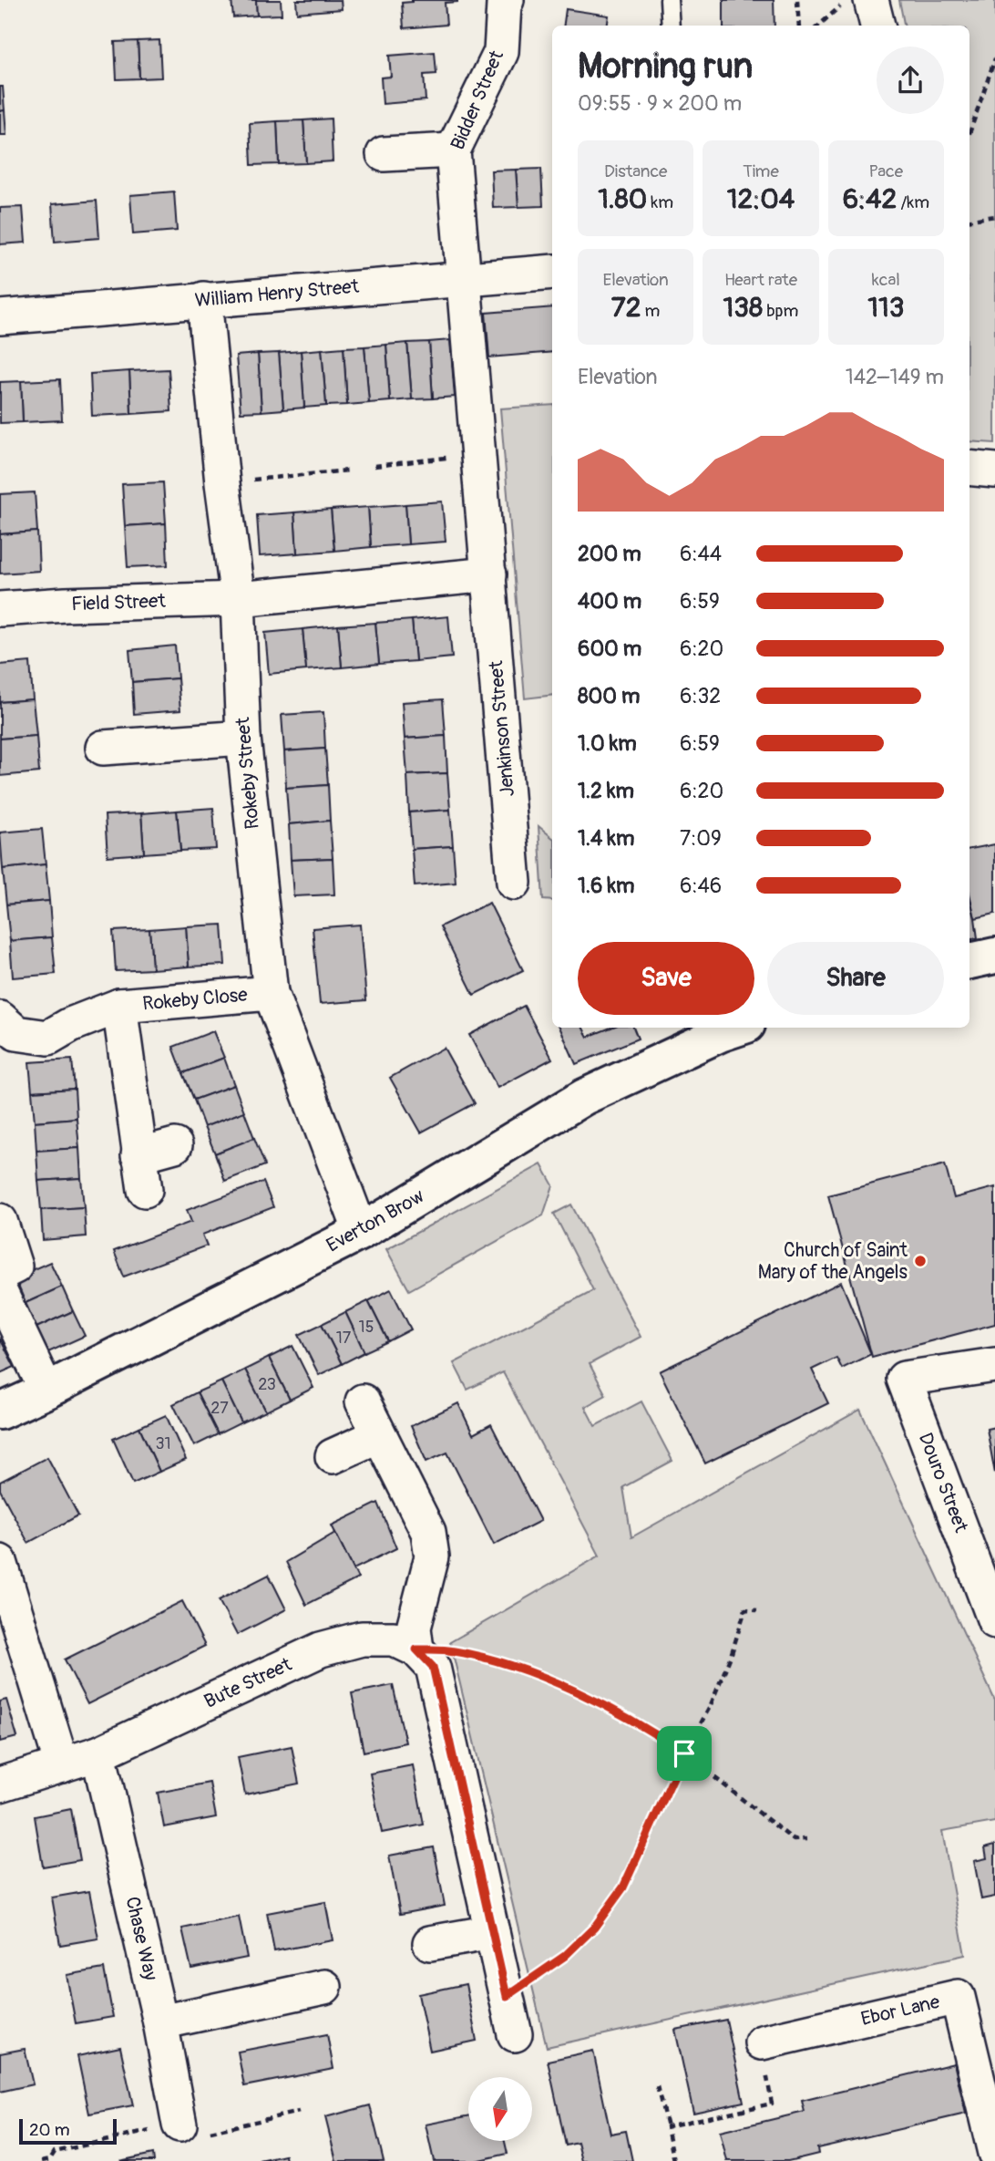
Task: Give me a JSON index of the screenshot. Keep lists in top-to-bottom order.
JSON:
{
  "streets": {
    "street": [
      "Bidder Street",
      "William Henry Street",
      "Field Street",
      "Jenkinson Street",
      "Rokeby Street",
      "Rokeby Close",
      "Everton Brow",
      "Douro Street",
      "Bute Street",
      "Chase Way",
      "Ebor Lane"
    ]
  },
  "crossings": [
    ["Bidder Street", "William Henry Street"],
    ["Bidder Street", "Jenkinson Street"],
    ["William Henry Street", "Jenkinson Street"],
    ["William Henry Street", "Rokeby Street"],
    ["Field Street", "Rokeby Street"],
    ["Rokeby Street", "Rokeby Close"],
    ["Rokeby Street", "Everton Brow"],
    ["Bute Street", "Chase Way"]
  ],
  "places": ["Church of Saint Mary of the Angels"],
  "house_numbers": [
    "15",
    "17",
    "23",
    "27",
    "31"
  ],
  "scale_bar": "20 m",
  "north": "bottom",
  "page": {
    "heading": ["Morning run", "09:55 · 9 × 200 m"],
    "stats": [
      ["Distance", "1.80 km"],
      ["Time", "12:04"],
      ["Pace", "6:42 /km"],
      ["Elevation", "72 m"],
      ["Heart rate", "138 bpm"],
      ["kcal", "113"]
    ],
    "chart": ["Elevation", "142–149 m"],
    "list": [
      {
        "name": "200 m",
        "note": "6:44"
      },
      {
        "name": "400 m",
        "note": "6:59"
      },
      {
        "name": "600 m",
        "note": "6:20"
      },
      {
        "name": "800 m",
        "note": "6:32"
      },
      {
        "name": "1.0 km",
        "note": "6:59"
      },
      {
        "name": "1.2 km",
        "note": "6:20"
      },
      {
        "name": "1.4 km",
        "note": "7:09"
      },
      {
        "name": "1.6 km",
        "note": "6:46"
      }
    ],
    "buttons": ["Save", "Share"],
    "scale": "20 m"
  }
}
